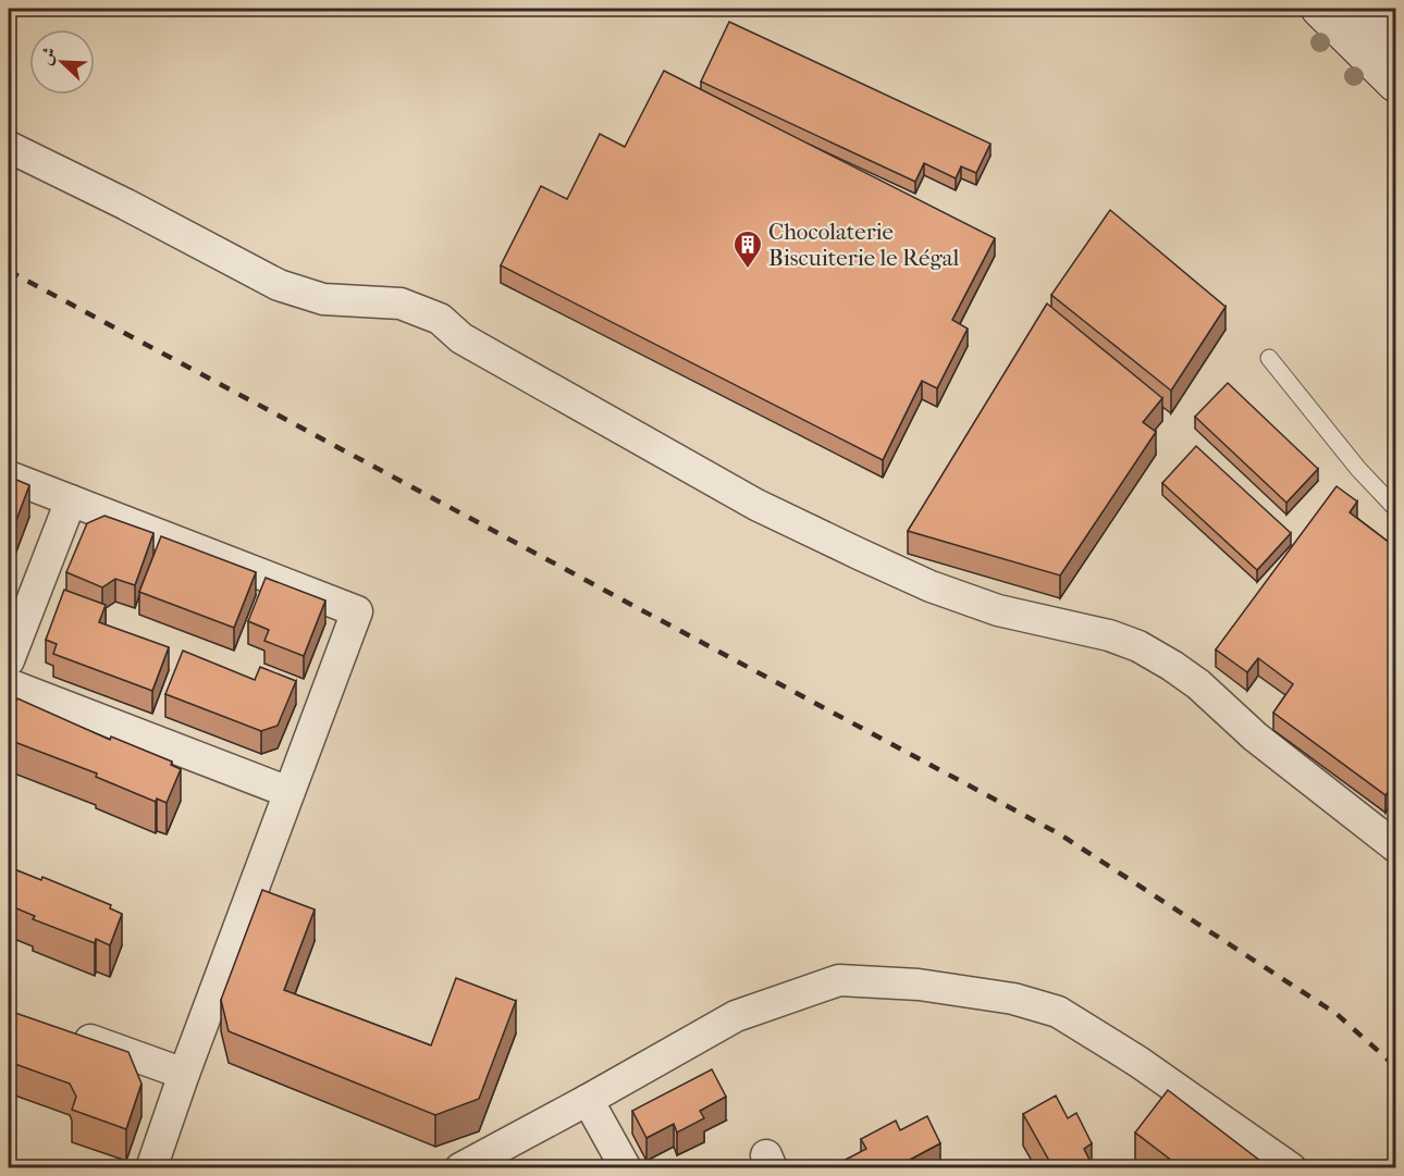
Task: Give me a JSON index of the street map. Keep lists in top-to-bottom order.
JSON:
{
  "places": {
    "building": ["Chocolaterie Biscuiterie le Régal"]
  },
  "north": "top left"
}
